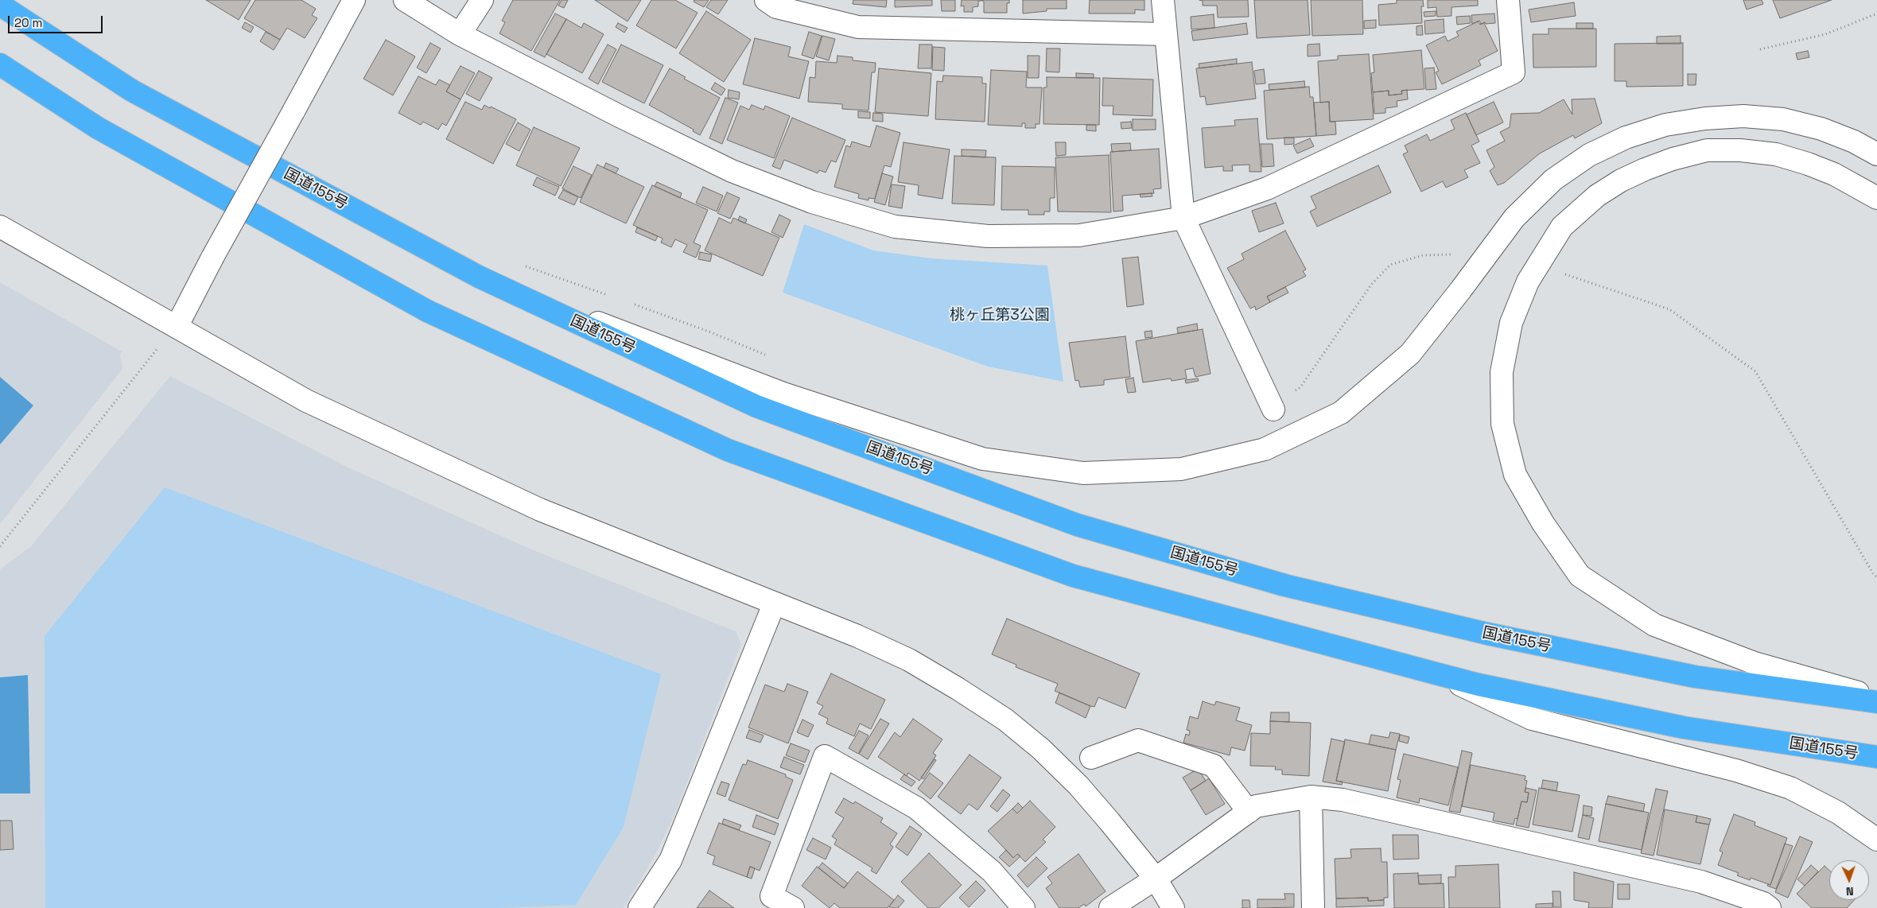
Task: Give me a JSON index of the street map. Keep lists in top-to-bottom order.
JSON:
{
  "streets": {
    "highway": ["国道155号"]
  },
  "parks": ["桃ヶ丘第3公園"],
  "scale_bar": "20 m",
  "north": "bottom"
}
